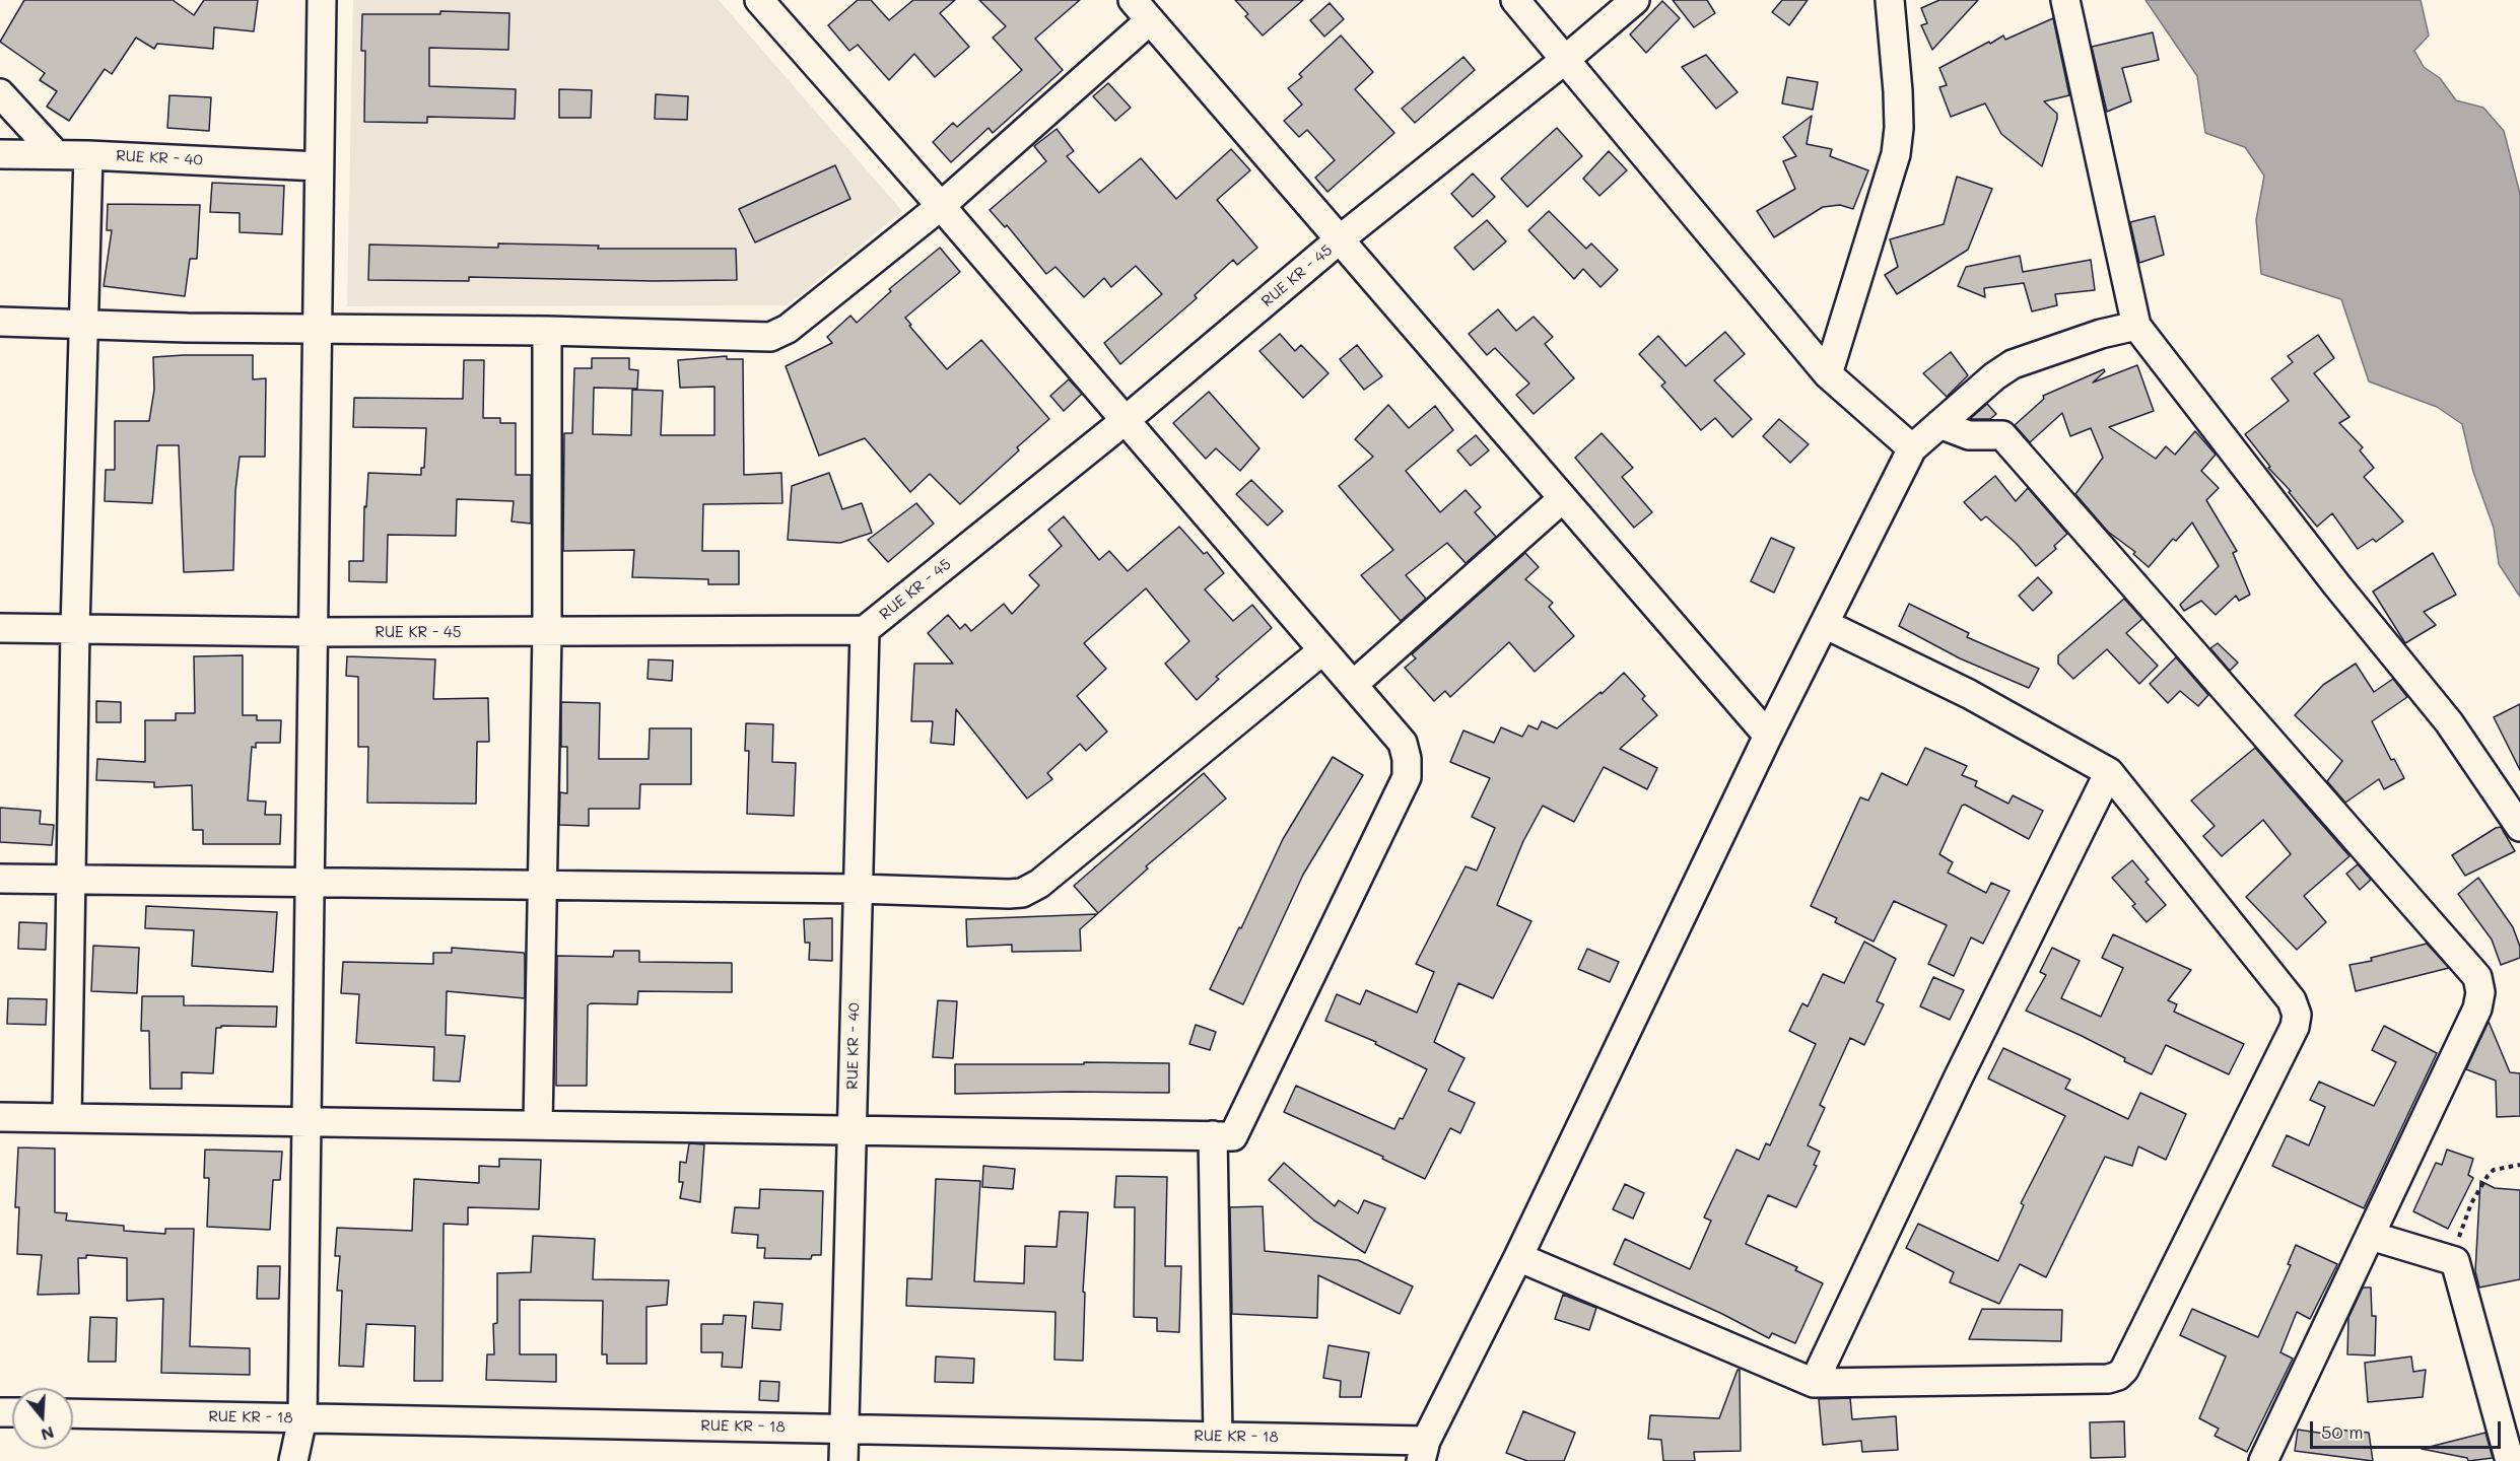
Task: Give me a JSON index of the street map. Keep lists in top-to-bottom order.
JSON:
{
  "streets": {
    "street": ["RUE KR - 40", "RUE KR - 45", "RUE KR - 18"]
  },
  "crossings": [
    ["RUE KR - 40", "RUE KR - 45"],
    ["RUE KR - 40", "RUE KR - 18"]
  ],
  "scale_bar": "50 m",
  "north": "bottom"
}
